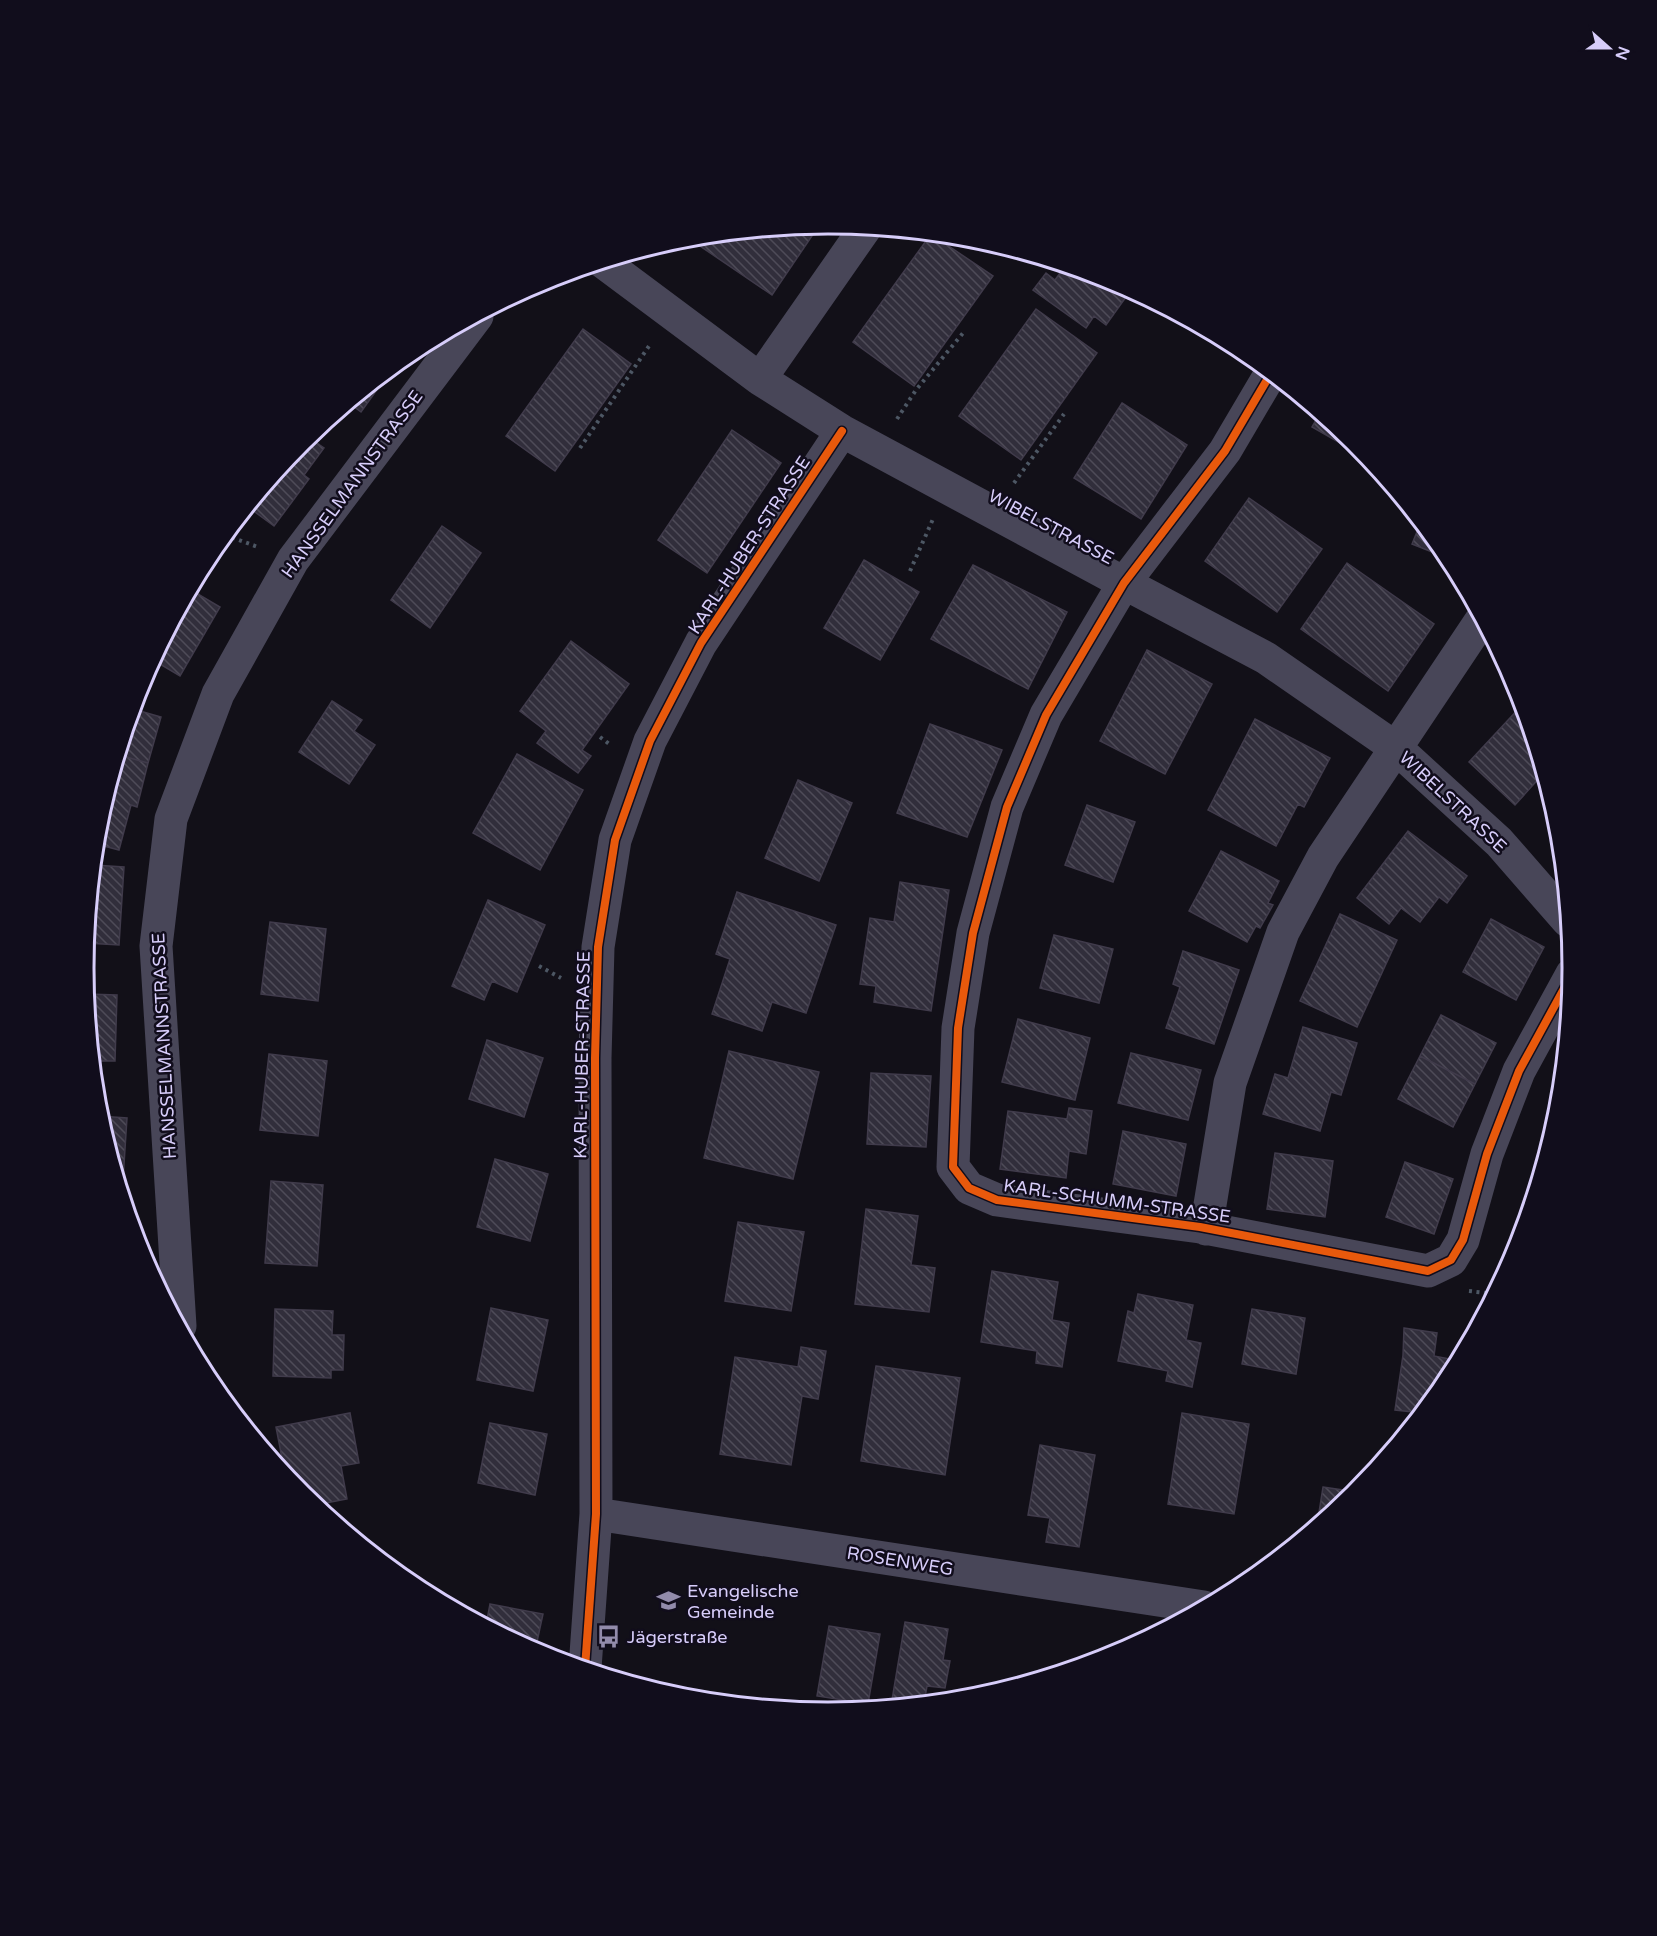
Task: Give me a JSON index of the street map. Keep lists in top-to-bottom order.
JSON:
{
  "streets": {
    "street": [
      "HANSSELMANNSTRASSE",
      "WIBELSTRASSE",
      "KARL-HUBER-STRASSE",
      "KARL-SCHUMM-STRASSE",
      "ROSENWEG"
    ]
  },
  "crossings": [
    ["WIBELSTRASSE", "KARL-HUBER-STRASSE"],
    ["WIBELSTRASSE", "KARL-SCHUMM-STRASSE"],
    ["KARL-HUBER-STRASSE", "ROSENWEG"]
  ],
  "places": {
    "school or university": ["Evangelische Gemeinde"],
    "bus stop": ["Jägerstraße"]
  },
  "north": "right"
}
